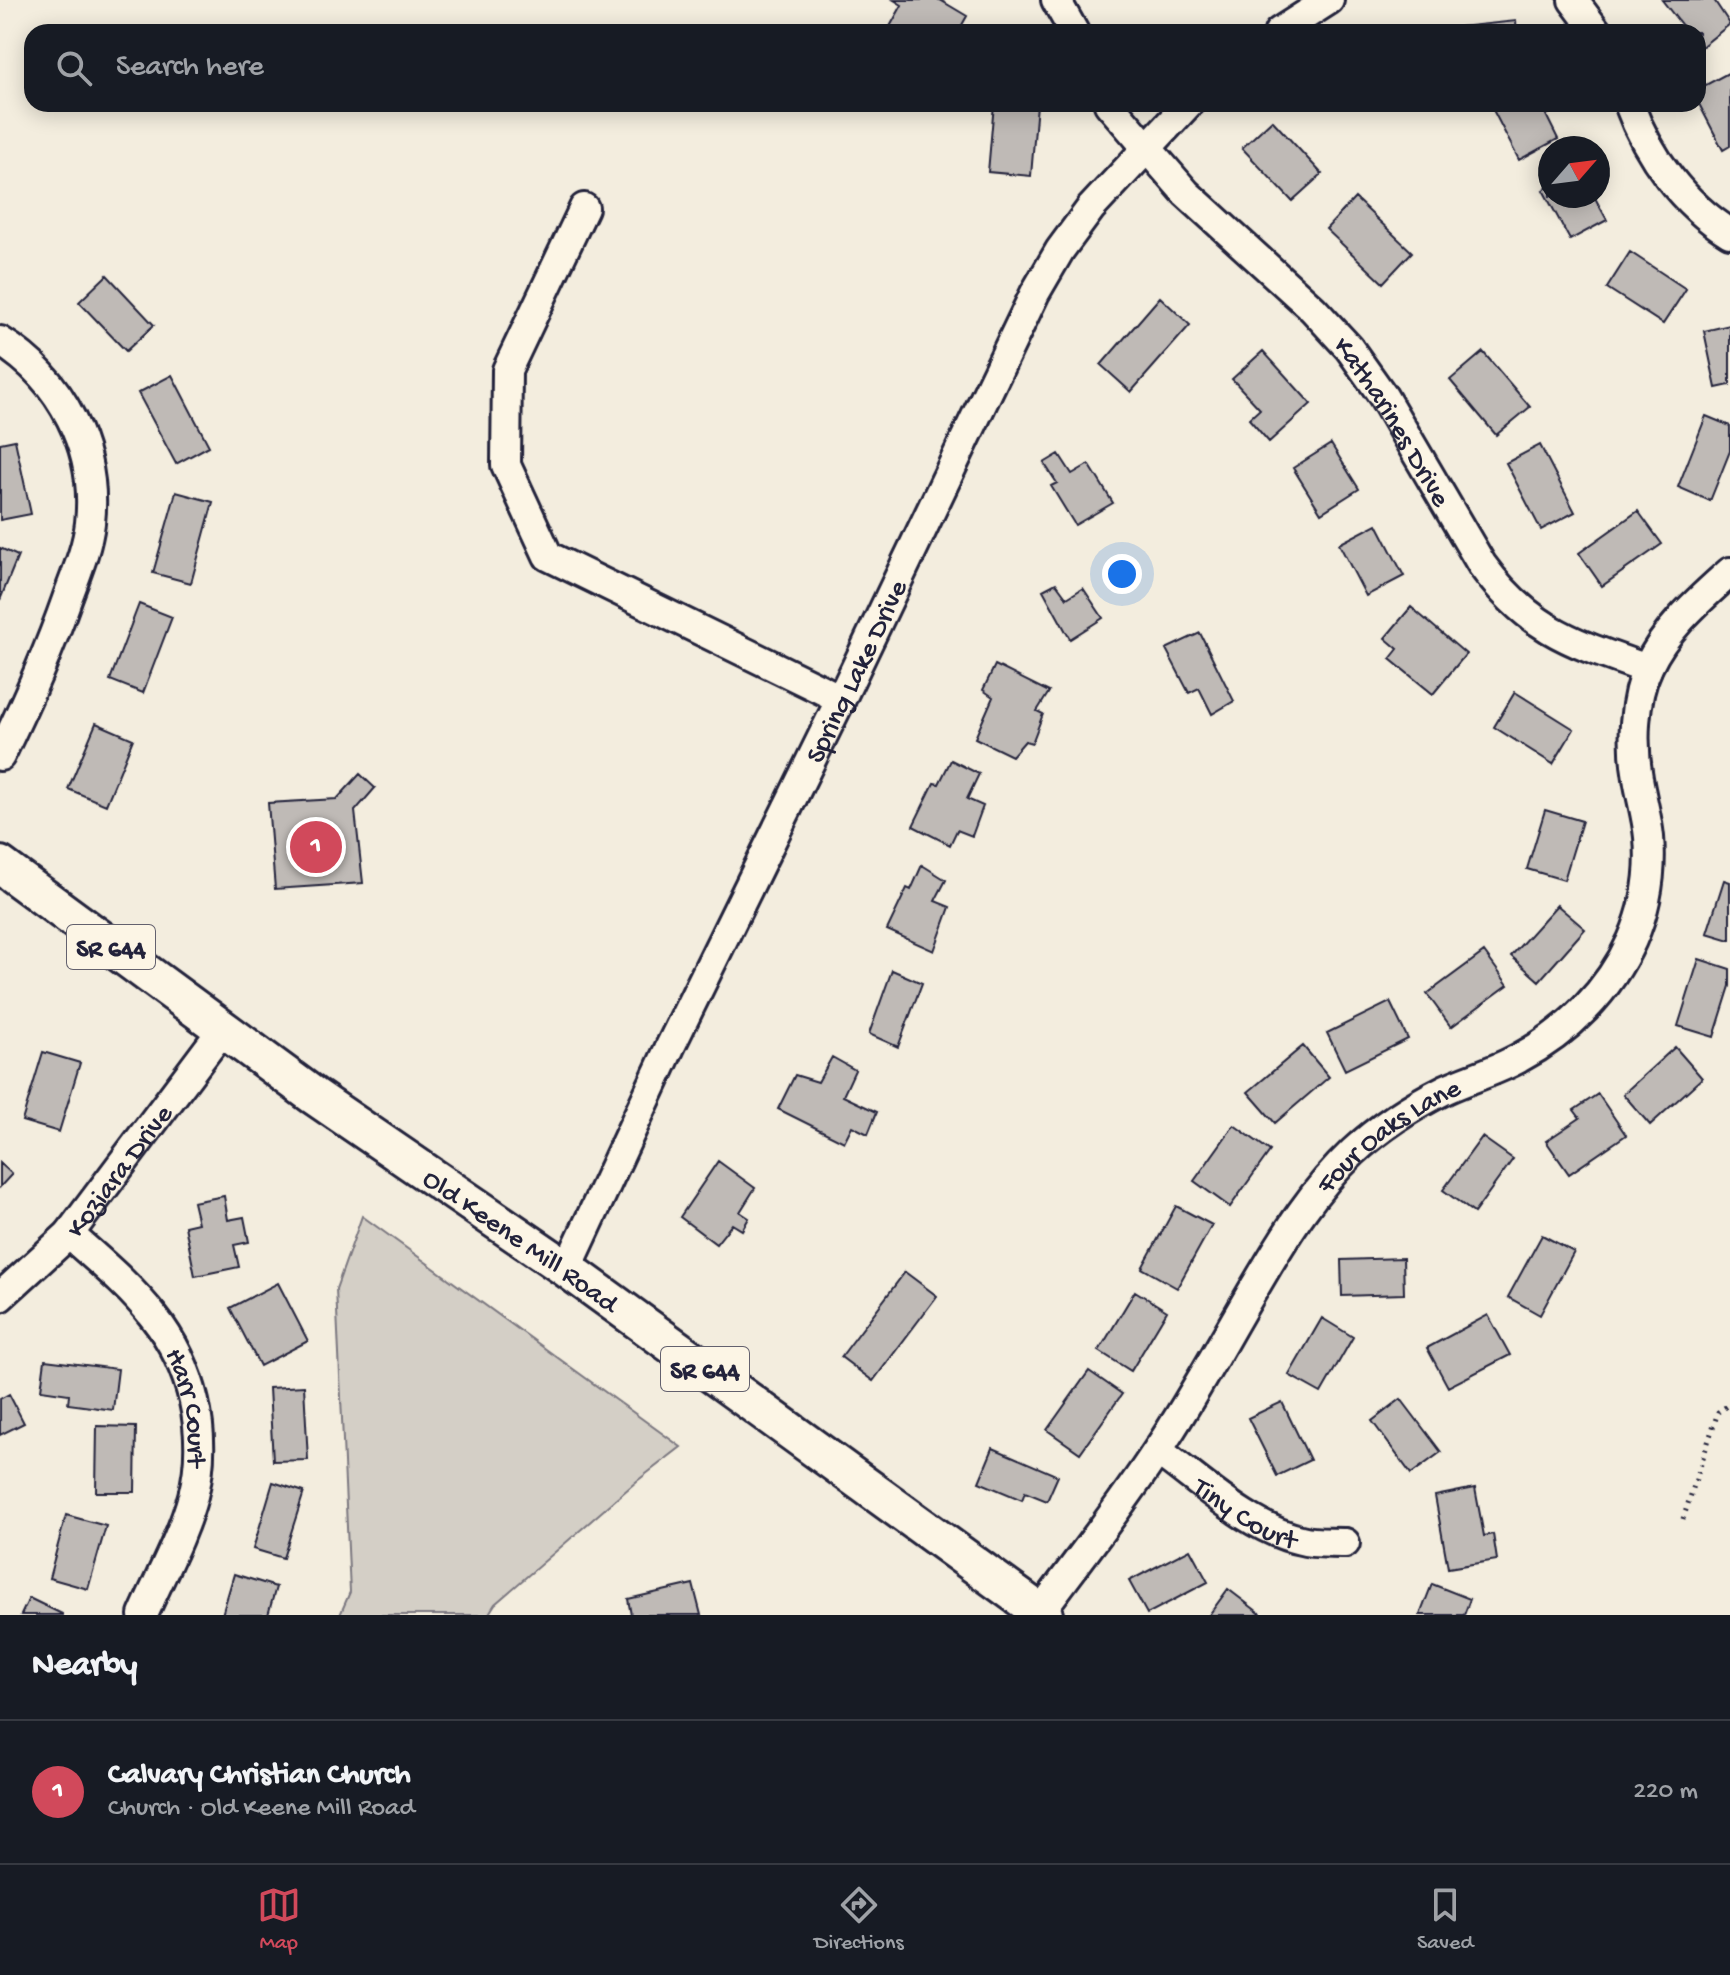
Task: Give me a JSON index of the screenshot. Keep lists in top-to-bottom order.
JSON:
{
  "streets": {
    "main road": ["SR 644", "Old Keene Mill Road"],
    "street": [
      "Katharines Drive",
      "Spring Lake Drive",
      "Four Oaks Lane",
      "Koziara Drive",
      "Harr Court",
      "Tiny Court"
    ]
  },
  "crossings": [
    ["Katharines Drive", "Spring Lake Drive"],
    ["Katharines Drive", "Four Oaks Lane"],
    ["Spring Lake Drive", "Old Keene Mill Road"],
    ["Four Oaks Lane", "Old Keene Mill Road"],
    ["Four Oaks Lane", "Tiny Court"],
    ["Koziara Drive", "Old Keene Mill Road"],
    ["Koziara Drive", "Harr Court"]
  ],
  "north": "top right",
  "page": {
    "search": "Search here",
    "pins": "1",
    "heading": "Nearby",
    "list": [
      {
        "mark": "1",
        "name": "Calvary Christian Church",
        "note": "Church · Old Keene Mill Road",
        "value": "220 m"
      }
    ],
    "nav": ["Map", "Directions", "Saved"]
  }
}
